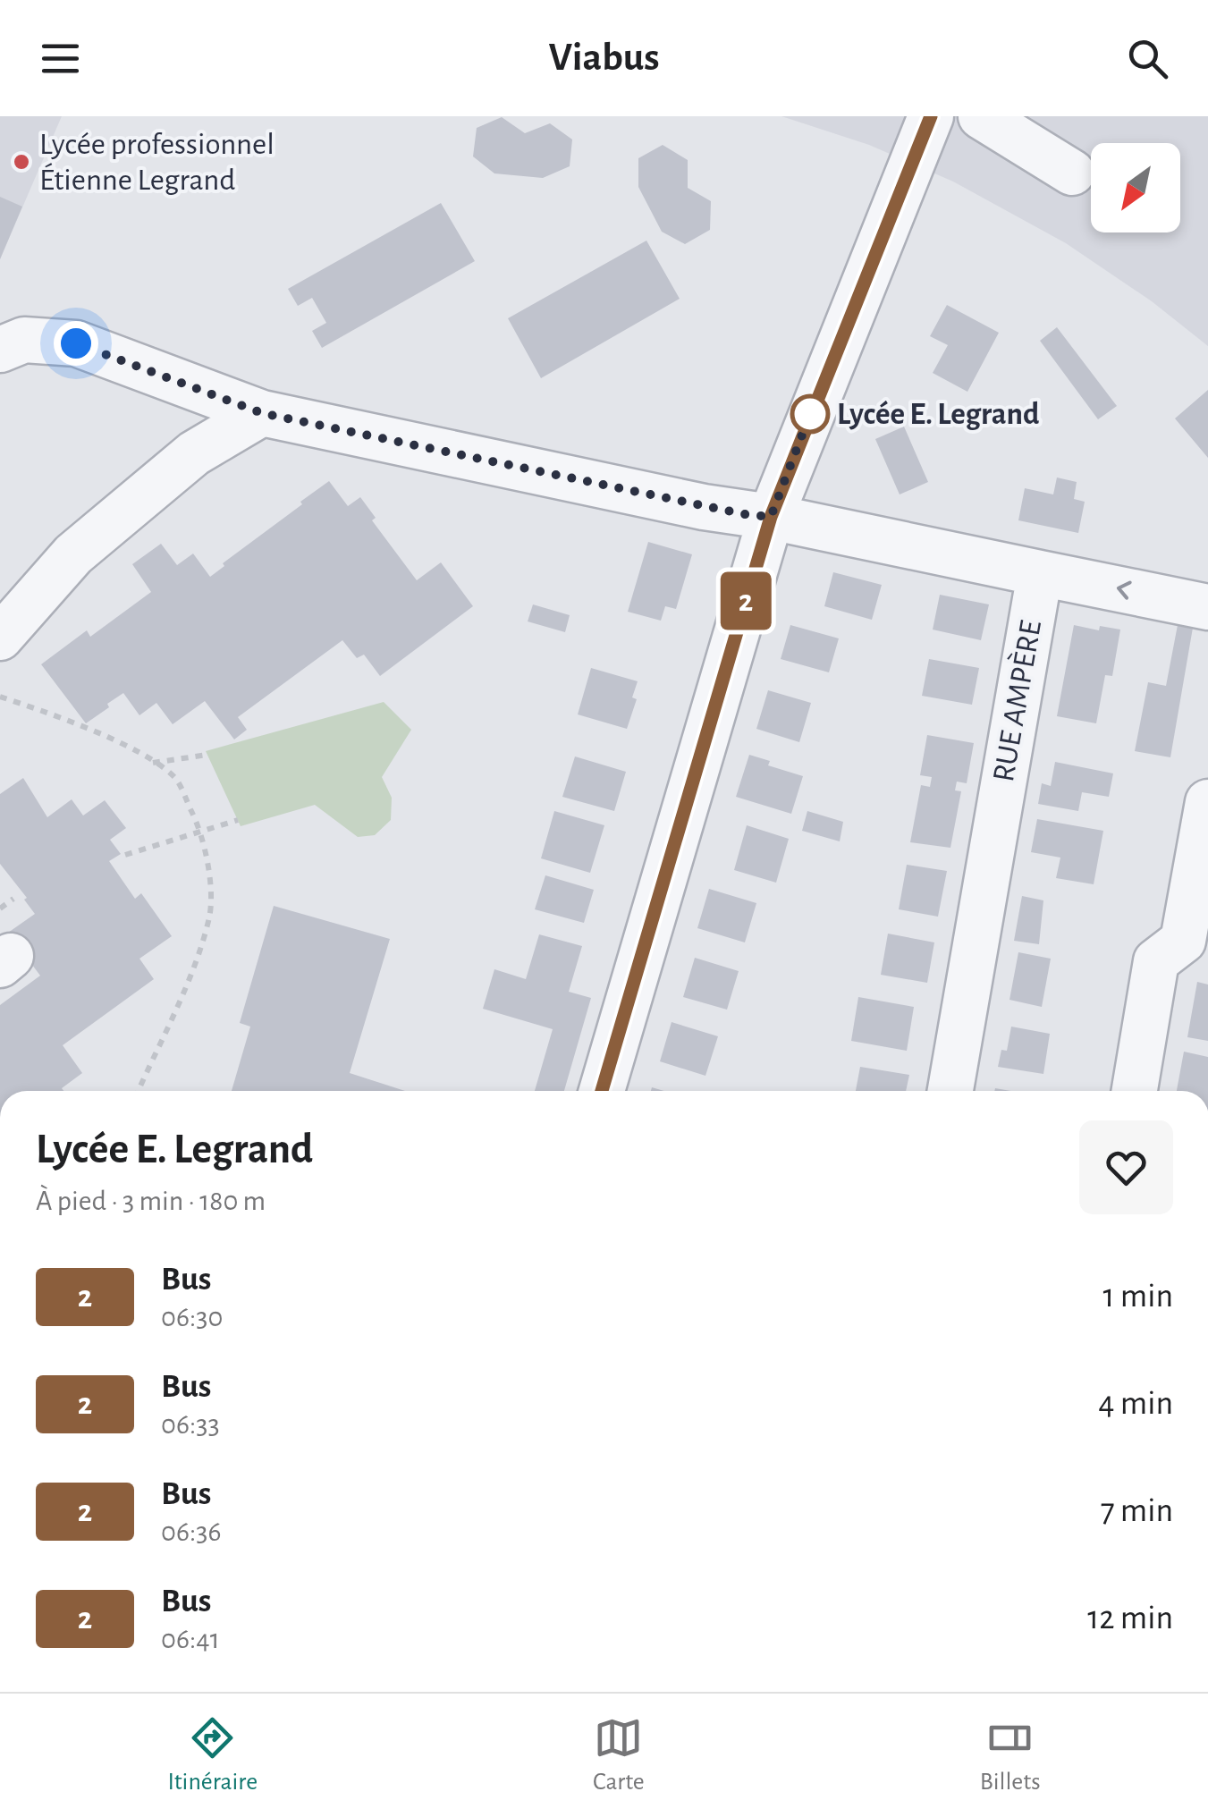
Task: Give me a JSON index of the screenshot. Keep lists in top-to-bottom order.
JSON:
{
  "streets": {
    "street": ["RUE AMPÈRE"]
  },
  "places": ["Lycée professionnel Étienne Legrand", "Lycée E. Legrand"],
  "lines": ["bus line 2"],
  "north": "bottom left",
  "page": {
    "header": "Viabus",
    "on_map": "2",
    "heading": ["Lycée E. Legrand", "À pied · 3 min · 180 m"],
    "list": [
      {
        "mark": "2",
        "name": "Bus",
        "note": "06:30",
        "value": "1 min"
      },
      {
        "mark": "2",
        "name": "Bus",
        "note": "06:33",
        "value": "4 min"
      },
      {
        "mark": "2",
        "name": "Bus",
        "note": "06:36",
        "value": "7 min"
      },
      {
        "mark": "2",
        "name": "Bus",
        "note": "06:41",
        "value": "12 min"
      }
    ],
    "tabs": ["Itinéraire", "Carte", "Billets"]
  }
}
